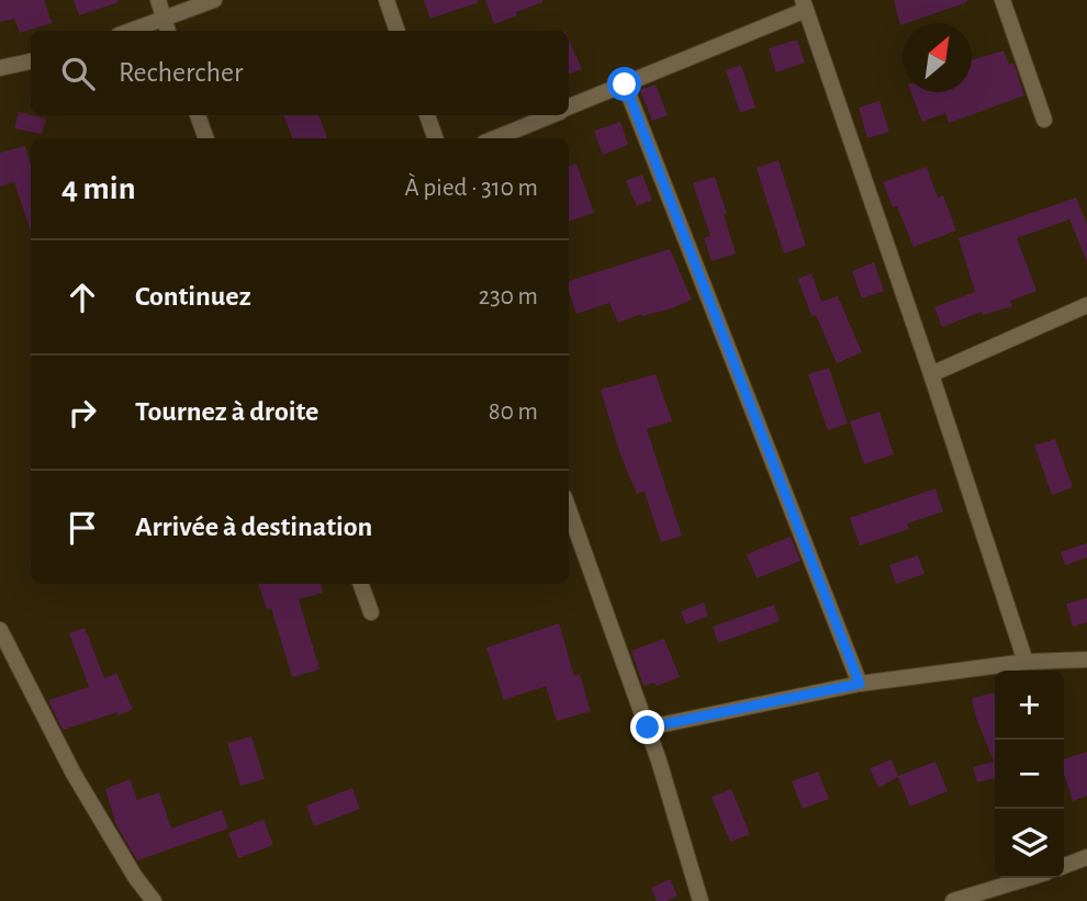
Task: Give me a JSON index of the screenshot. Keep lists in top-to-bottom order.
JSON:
{
  "north": "top right",
  "page": {
    "search": "Rechercher",
    "heading": ["4 min", "À pied · 310 m"],
    "list": [
      ["Continuez", "230 m"],
      ["Tournez à droite", "80 m"],
      "Arrivée à destination"
    ],
    "map_buttons": ["+", "−"]
  }
}
